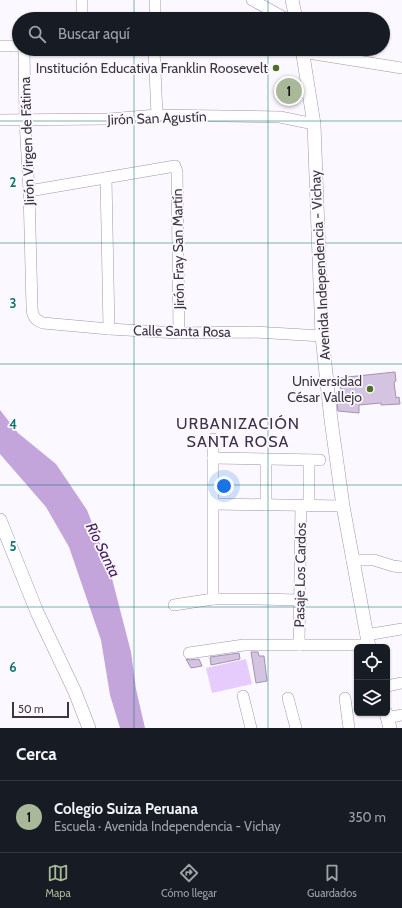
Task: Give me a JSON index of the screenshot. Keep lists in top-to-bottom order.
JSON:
{
  "streets": {
    "main road": ["Avenida Independencia - Vichay"],
    "street": [
      "Jirón San Agustín",
      "Jirón Virgen de Fátima",
      "Jirón Fray San Martín",
      "Calle Santa Rosa",
      "Pasaje Los Cardos"
    ]
  },
  "crossings": [
    ["Jirón San Agustín", "Jirón Virgen de Fátima"],
    ["Jirón San Agustín", "Avenida Independencia - Vichay"],
    ["Jirón Virgen de Fátima", "Calle Santa Rosa"],
    ["Jirón Fray San Martín", "Calle Santa Rosa"],
    ["Avenida Independencia - Vichay", "Calle Santa Rosa"]
  ],
  "districts": ["URBANIZACIÓN SANTA ROSA"],
  "water": ["Río Santa"],
  "places": ["Institución Educativa Franklin Roosevelt", "Universidad César Vallejo"],
  "scale_bar": "50 m",
  "page": {
    "search": "Buscar aquí",
    "pins": "1",
    "scale": "50 m",
    "heading": "Cerca",
    "list": [
      {
        "mark": "1",
        "name": "Colegio Suiza Peruana",
        "note": "Escuela · Avenida Independencia - Vichay",
        "value": "350 m"
      }
    ],
    "nav": ["Mapa", "Cómo llegar", "Guardados"]
  },
  "grid": {
    "rows": [
      "2",
      "3",
      "4",
      "5",
      "6"
    ]
  }
}
